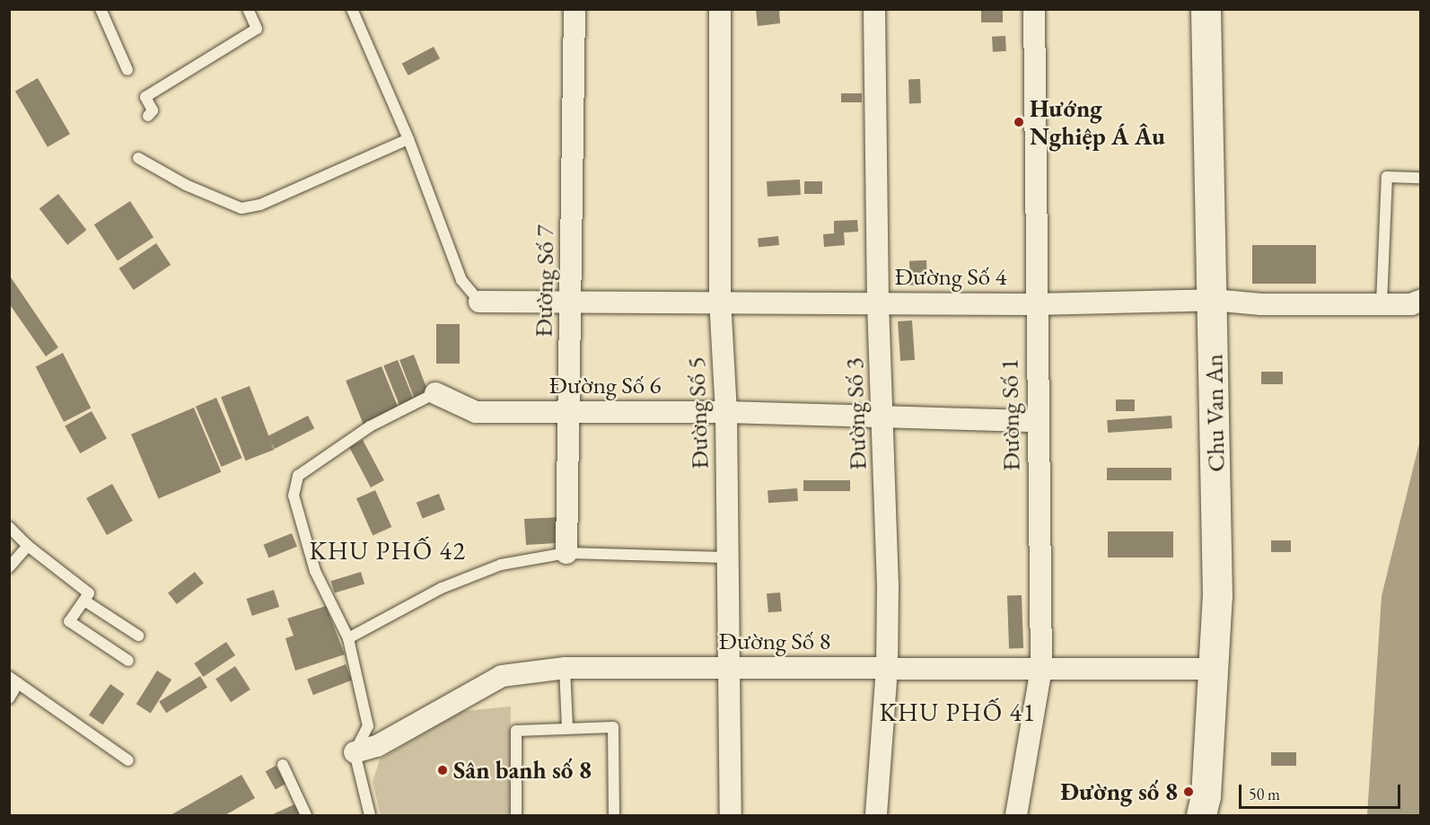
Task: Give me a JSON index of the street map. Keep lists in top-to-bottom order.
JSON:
{
  "streets": {
    "street": [
      "Đường Số 4",
      "Đường Số 7",
      "Đường Số 6",
      "Đường Số 5",
      "Chu Van An",
      "Đường Số 3",
      "Đường Số 1",
      "Đường Số 8"
    ]
  },
  "crossings": [
    ["Đường Số 4", "Đường Số 7"],
    ["Đường Số 4", "Đường Số 5"],
    ["Đường Số 4", "Chu Van An"],
    ["Đường Số 4", "Đường Số 3"],
    ["Đường Số 4", "Đường Số 1"],
    ["Đường Số 7", "Đường Số 6"],
    ["Đường Số 6", "Đường Số 5"],
    ["Đường Số 6", "Đường Số 3"],
    ["Đường Số 6", "Đường Số 1"],
    ["Đường Số 5", "Đường Số 8"],
    ["Chu Van An", "Đường Số 8"],
    ["Đường Số 3", "Đường Số 8"],
    ["Đường Số 1", "Đường Số 8"]
  ],
  "districts": ["KHU PHỐ 42", "KHU PHỐ 41"],
  "places": ["Hướng Nghiệp Á Âu", "Sân banh số 8", "Đường số 8"],
  "scale_bar": "50 m"
}
